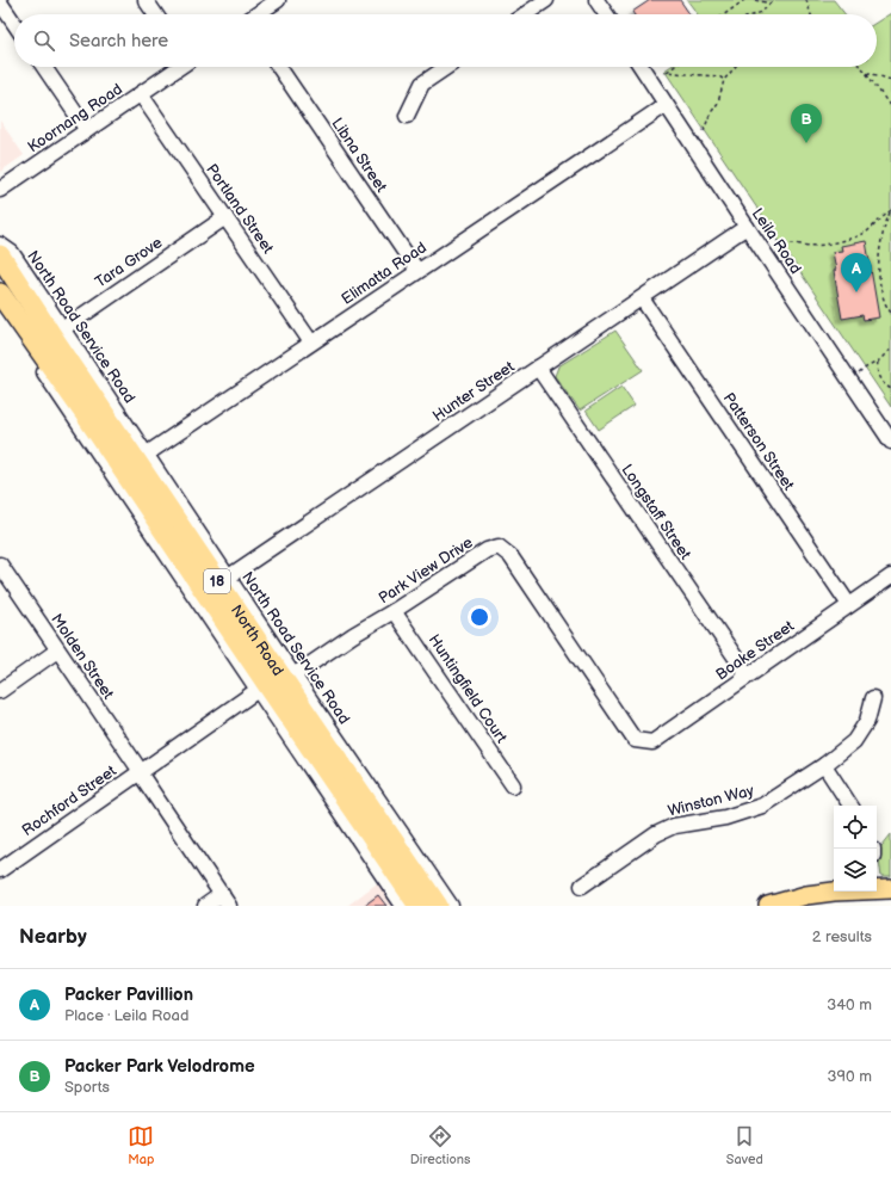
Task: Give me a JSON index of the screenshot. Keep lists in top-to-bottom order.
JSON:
{
  "streets": {
    "highway": ["18", "North Road"],
    "street": [
      "Koornang Road",
      "Libna Street",
      "Portland Street",
      "Leila Road",
      "Tara Grove",
      "Elimatta Road",
      "North Road Service Road",
      "Hunter Street",
      "Patterson Street",
      "Longstaff Street",
      "Park View Drive",
      "Boake Street",
      "Molden Street",
      "Huntingfield Court",
      "Rochford Street",
      "Winston Way"
    ]
  },
  "crossings": [
    ["Koornang Road", "Portland Street"],
    ["Libna Street", "Elimatta Road"],
    ["Portland Street", "Tara Grove"],
    ["Portland Street", "Elimatta Road"],
    ["Leila Road", "Elimatta Road"],
    ["Leila Road", "Hunter Street"],
    ["Tara Grove", "North Road Service Road"],
    ["Tara Grove", "North Road"],
    ["Elimatta Road", "North Road"],
    ["North Road Service Road", "Park View Drive"],
    ["North Road Service Road", "North Road"],
    ["North Road Service Road", "Rochford Street"],
    ["Hunter Street", "Patterson Street"],
    ["Hunter Street", "Longstaff Street"],
    ["Hunter Street", "North Road"],
    ["Patterson Street", "Boake Street"],
    ["Longstaff Street", "Boake Street"],
    ["Park View Drive", "North Road"],
    ["Park View Drive", "Boake Street"],
    ["Park View Drive", "Huntingfield Court"],
    ["Park View Drive", "Rochford Street"],
    ["North Road", "Rochford Street"],
    ["Molden Street", "Rochford Street"]
  ],
  "page": {
    "search": "Search here",
    "pins": ["B", "A"],
    "heading": ["Nearby", "2 results"],
    "list": [
      {
        "mark": "A",
        "name": "Packer Pavillion",
        "note": "Place · Leila Road",
        "value": "340 m"
      },
      {
        "mark": "B",
        "name": "Packer Park Velodrome",
        "note": "Sports",
        "value": "390 m"
      }
    ],
    "nav": ["Map", "Directions", "Saved"]
  }
}
